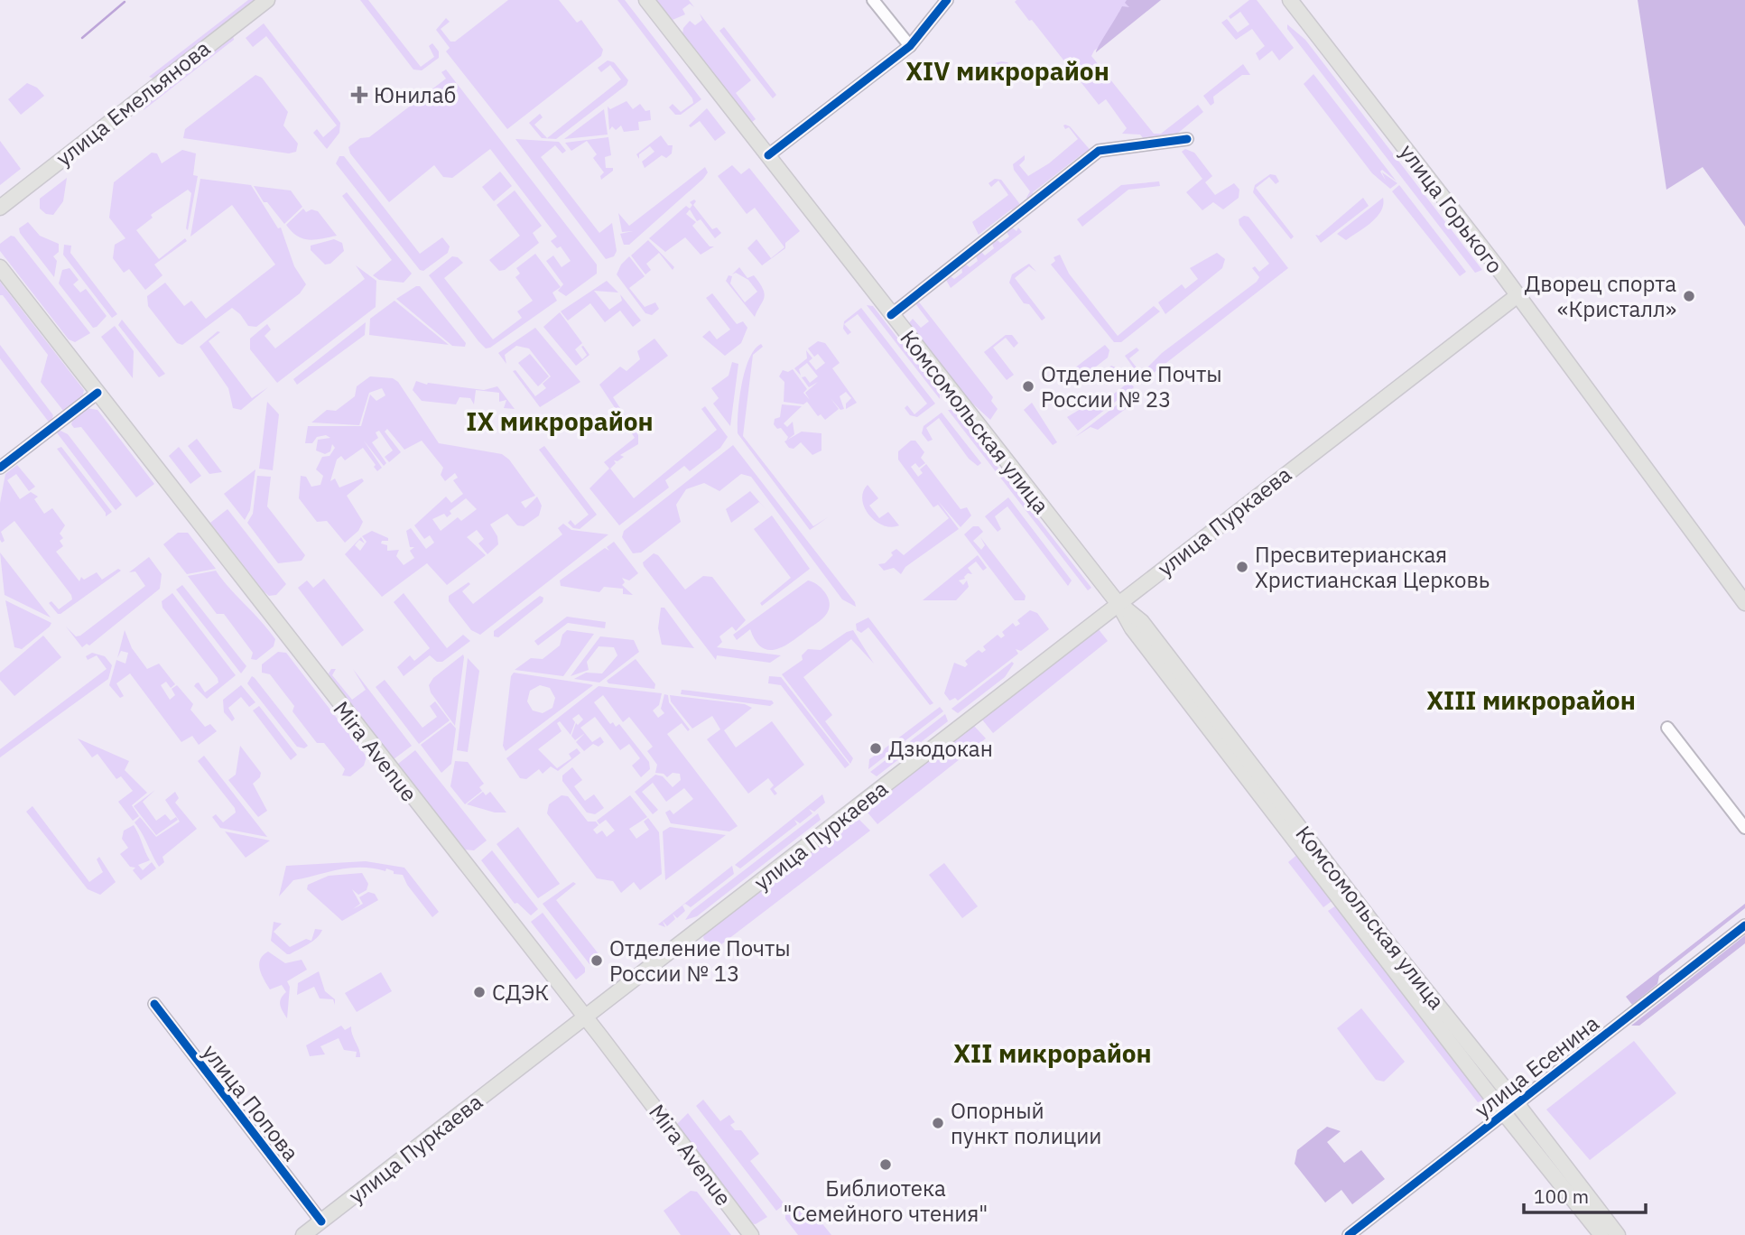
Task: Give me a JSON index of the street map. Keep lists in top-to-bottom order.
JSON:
{
  "streets": {
    "main road": [
      "улица Емельянова",
      "улица Горького",
      "Комсомольская улица",
      "улица Пуркаева",
      "Mira Avenue"
    ],
    "street": ["улица Есенина", "улица Попова"]
  },
  "crossings": [
    ["улица Горького", "улица Пуркаева"],
    ["Комсомольская улица", "улица Пуркаева"],
    ["Комсомольская улица", "улица Есенина"],
    ["улица Пуркаева", "Mira Avenue"],
    ["улица Пуркаева", "улица Попова"]
  ],
  "districts": [
    "XIV микрорайон",
    "IX микрорайон",
    "XIII микрорайон",
    "XII микрорайон"
  ],
  "places": {
    "health": ["Юнилаб"],
    "other": [
      "Дворец спорта «Кристалл»",
      "Отделение Почты России № 23",
      "Пресвитерианская Христианская Церковь",
      "Дзюдокан",
      "Отделение Почты России № 13",
      "СДЭК",
      "Опорный пункт полиции",
      "Библиотека \"Семейного чтения\""
    ]
  },
  "scale_bar": "100 m"
}
